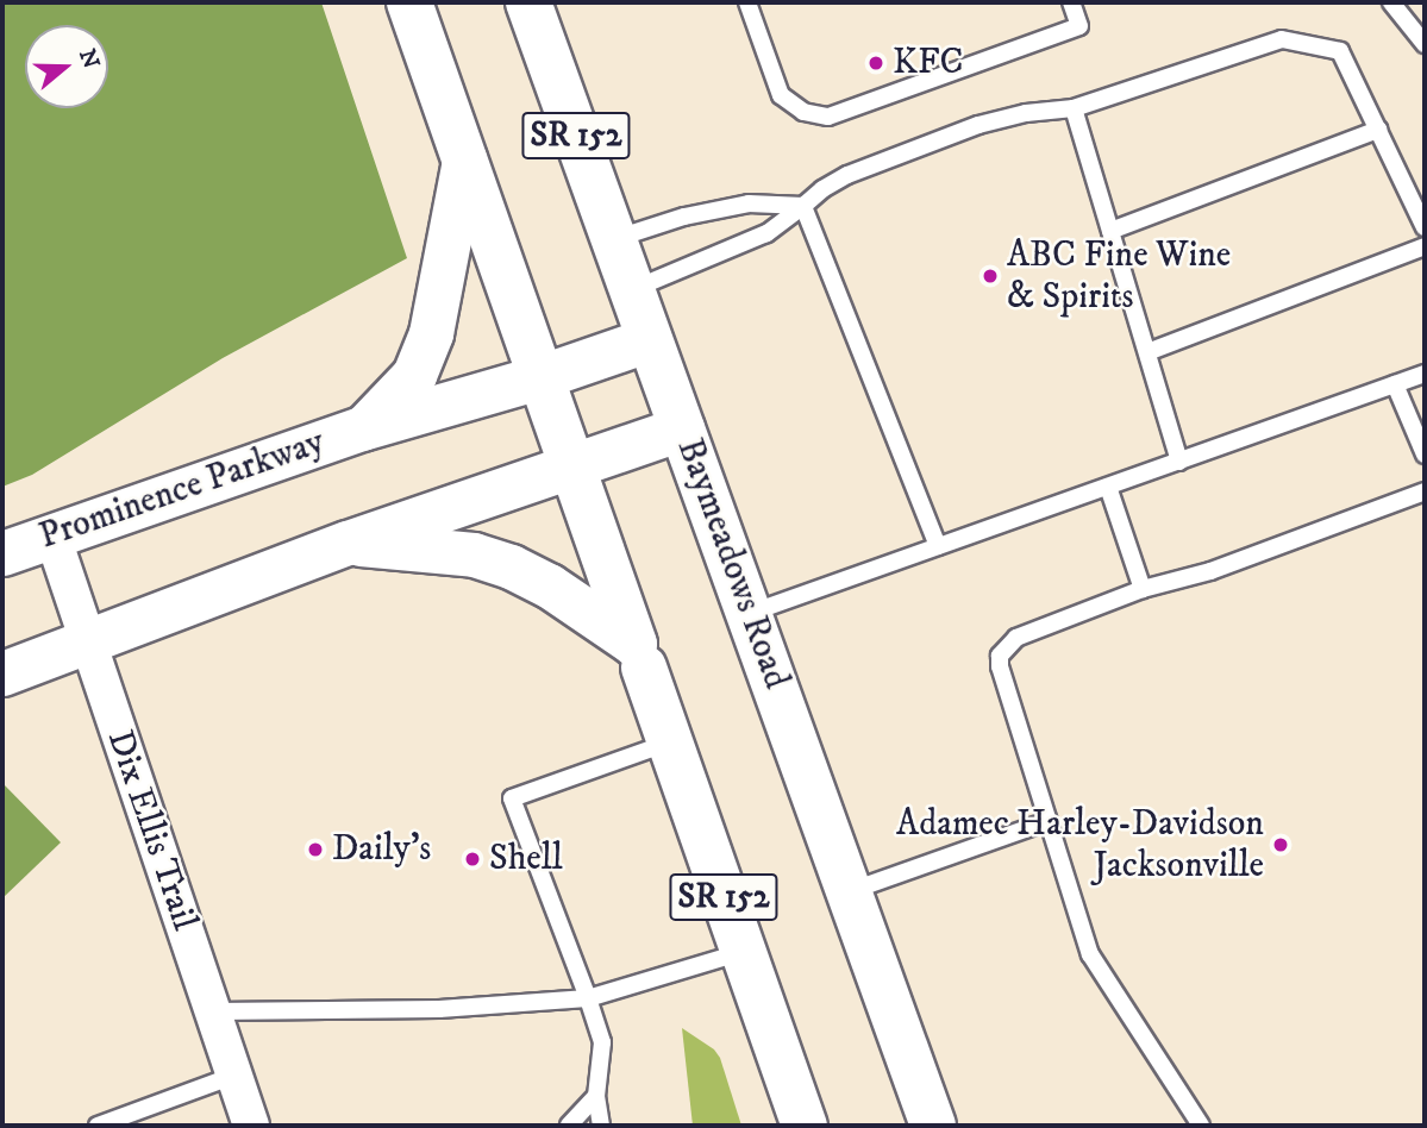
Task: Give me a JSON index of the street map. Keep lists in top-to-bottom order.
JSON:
{
  "streets": {
    "main road": ["SR 152", "Baymeadows Road"],
    "street": ["Prominence Parkway", "Dix Ellis Trail"]
  },
  "crossings": [
    ["SR 152", "Prominence Parkway"],
    ["Prominence Parkway", "Baymeadows Road"],
    ["Prominence Parkway", "Dix Ellis Trail"]
  ],
  "places": [
    "KFC",
    "ABC Fine Wine & Spirits",
    "Adamec Harley-Davidson Jacksonville",
    "Daily's",
    "Shell"
  ],
  "north": "right"
}
